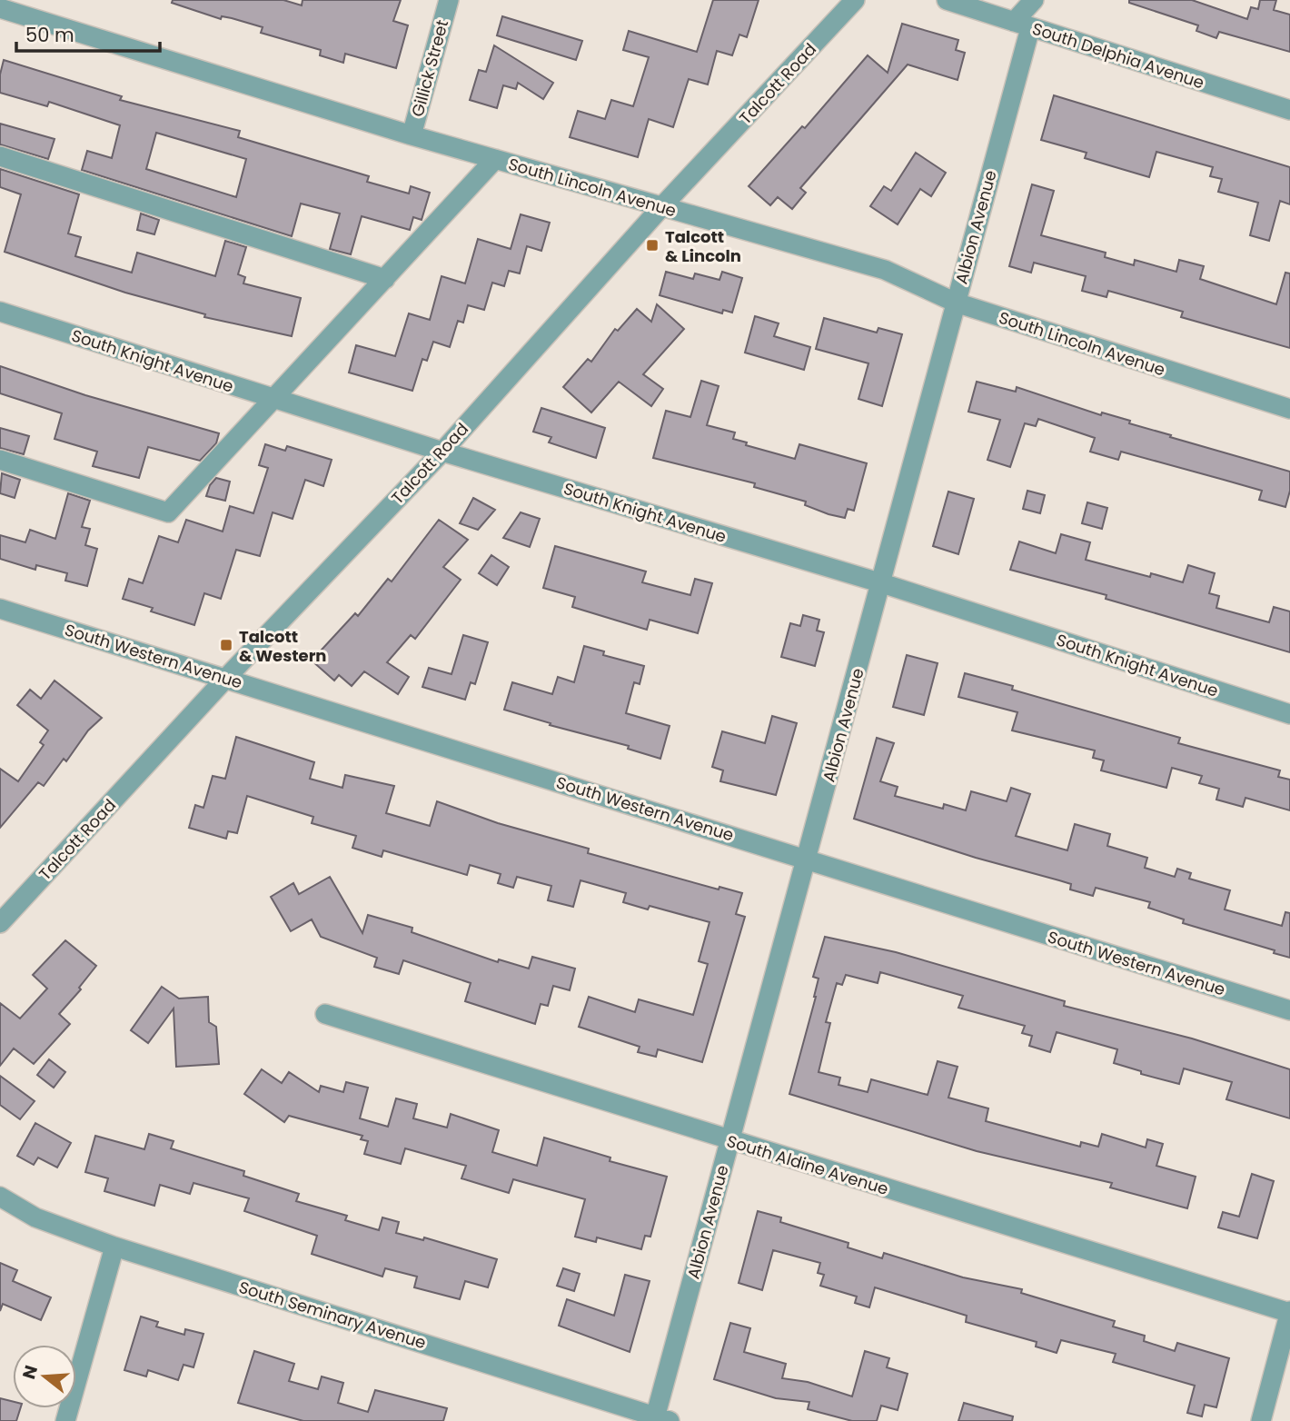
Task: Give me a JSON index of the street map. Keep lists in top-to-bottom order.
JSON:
{
  "streets": {
    "street": [
      "South Delphia Avenue",
      "Gillick Street",
      "Talcott Road",
      "South Lincoln Avenue",
      "Albion Avenue",
      "South Knight Avenue",
      "South Western Avenue",
      "South Aldine Avenue",
      "South Seminary Avenue"
    ]
  },
  "crossings": [
    ["South Delphia Avenue", "Albion Avenue"],
    ["Gillick Street", "South Lincoln Avenue"],
    ["Talcott Road", "South Lincoln Avenue"],
    ["Talcott Road", "South Knight Avenue"],
    ["Talcott Road", "South Western Avenue"],
    ["South Lincoln Avenue", "Albion Avenue"],
    ["Albion Avenue", "South Knight Avenue"],
    ["Albion Avenue", "South Western Avenue"],
    ["Albion Avenue", "South Aldine Avenue"],
    ["Albion Avenue", "South Seminary Avenue"]
  ],
  "places": {
    "transit": ["Talcott & Lincoln", "Talcott & Western"]
  },
  "scale_bar": "50 m",
  "north": "left"
}
